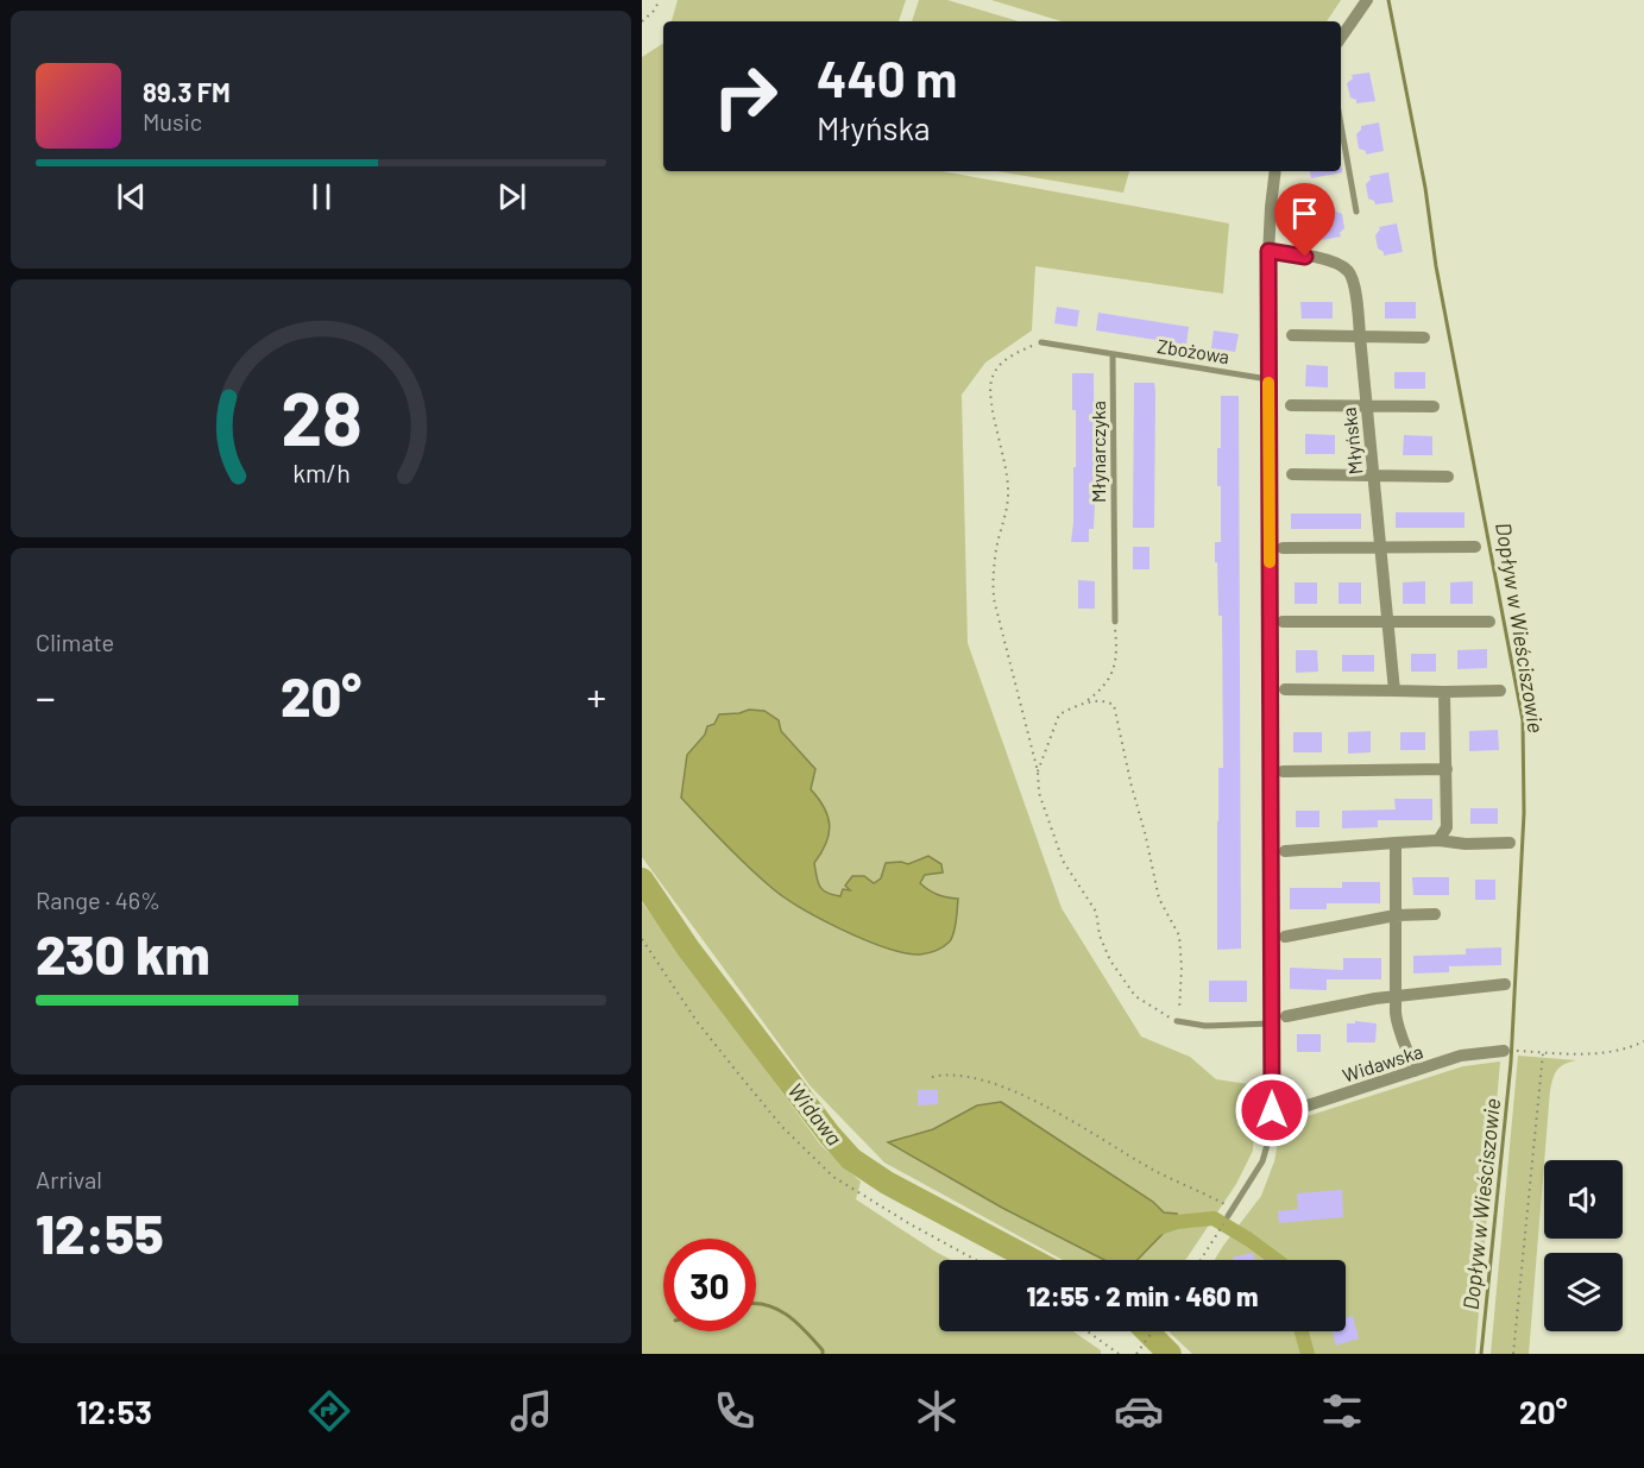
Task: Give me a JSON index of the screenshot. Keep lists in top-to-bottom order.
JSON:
{
  "streets": {
    "street": ["Młyńska", "Widawska"],
    "lane": ["Zbożowa", "Młynarczyka"]
  },
  "crossings": [
    ["Zbożowa", "Młynarczyka"]
  ],
  "water": ["Dopływ w Wieściszowie", "Widawa"],
  "page": {
    "turn": ["440 m", "Młyńska"],
    "song": ["89.3 FM", "Music"],
    "tile": [
      "Climate",
      ["Range · 46%", "230 km"],
      ["Arrival", "12:55"]
    ],
    "heat": ["−", "20°", "+"],
    "limit": "30",
    "trip": "12:55 · 2 min · 460 m",
    "tabs": ["12:53", "20°"],
    "gauge": ["28", "km/h"]
  }
}
